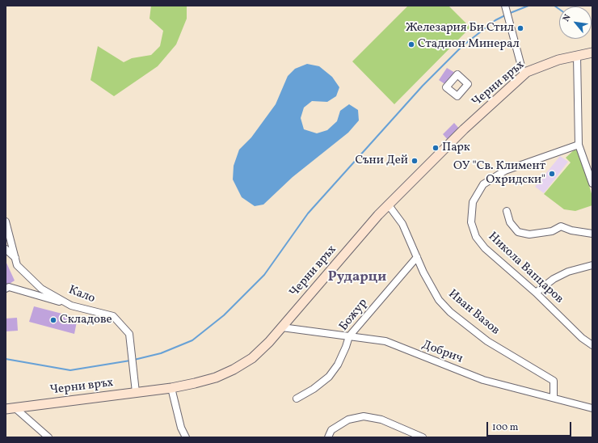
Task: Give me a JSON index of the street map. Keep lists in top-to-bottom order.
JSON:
{
  "streets": {
    "street": [
      "Черни връх",
      "Никола Вапцаров",
      "Кало",
      "Иван Вазов",
      "Божур",
      "Добрич"
    ]
  },
  "crossings": [
    ["Черни връх", "Кало"],
    ["Черни връх", "Иван Вазов"],
    ["Черни връх", "Добрич"],
    ["Иван Вазов", "Божур"],
    ["Иван Вазов", "Добрич"],
    ["Божур", "Добрич"]
  ],
  "districts": ["Рударци"],
  "places": [
    "Железария Би Стил",
    "Стадион Минерал",
    "Парк",
    "Съни Дей",
    "ОУ \"Св. Климент Охридски\"",
    "Складове"
  ],
  "scale_bar": "100 m",
  "north": "top left"
}
